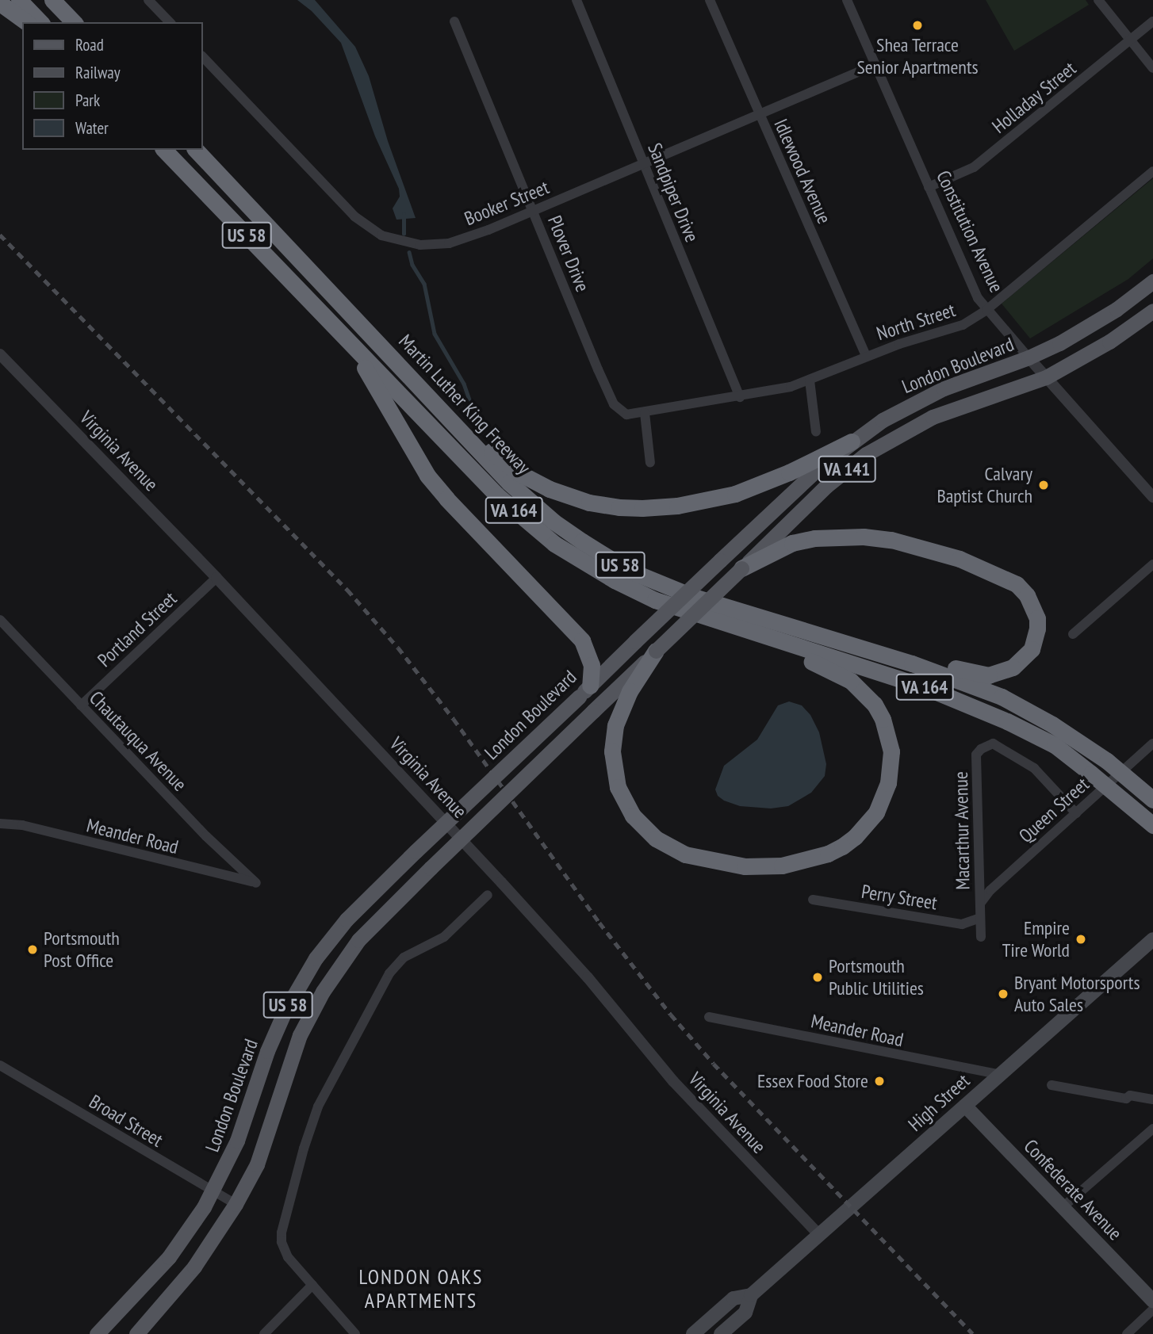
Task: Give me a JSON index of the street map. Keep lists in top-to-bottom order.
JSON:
{
  "streets": {
    "highway": ["US 58", "Martin Luther King Freeway", "VA 164"],
    "main road": [
      "London Boulevard",
      "VA 141",
      "High Street",
      "Confederate Avenue"
    ],
    "street": [
      "Holladay Street",
      "Idlewood Avenue",
      "Sandpiper Drive",
      "Booker Street",
      "Constitution Avenue",
      "Plover Drive",
      "North Street",
      "Virginia Avenue",
      "Portland Street",
      "Chautauqua Avenue",
      "Queen Street",
      "Macarthur Avenue",
      "Meander Road",
      "Perry Street",
      "Broad Street"
    ]
  },
  "crossings": [
    ["Holladay Street", "Constitution Avenue"],
    ["Idlewood Avenue", "Booker Street"],
    ["Idlewood Avenue", "North Street"],
    ["Sandpiper Drive", "Booker Street"],
    ["Sandpiper Drive", "North Street"],
    ["Booker Street", "Constitution Avenue"],
    ["Booker Street", "Plover Drive"],
    ["Constitution Avenue", "North Street"],
    ["Constitution Avenue", "London Boulevard"],
    ["US 58", "London Boulevard"],
    ["US 58", "Martin Luther King Freeway"],
    ["US 58", "VA 164"],
    ["Plover Drive", "North Street"],
    ["London Boulevard", "Broad Street"],
    ["Martin Luther King Freeway", "VA 164"],
    ["Virginia Avenue", "Portland Street"],
    ["Virginia Avenue", "High Street"],
    ["Portland Street", "Chautauqua Avenue"],
    ["Chautauqua Avenue", "Meander Road"],
    ["Queen Street", "Macarthur Avenue"],
    ["Macarthur Avenue", "Perry Street"],
    ["Meander Road", "High Street"],
    ["High Street", "Confederate Avenue"]
  ],
  "districts": ["LONDON OAKS APARTMENTS"],
  "places": [
    "Shea Terrace Senior Apartments",
    "Calvary Baptist Church",
    "Empire Tire World",
    "Portsmouth Post Office",
    "Portsmouth Public Utilities",
    "Bryant Motorsports Auto Sales",
    "Essex Food Store"
  ],
  "legend": [
    "Road",
    "Railway",
    "Park",
    "Water"
  ]
}
